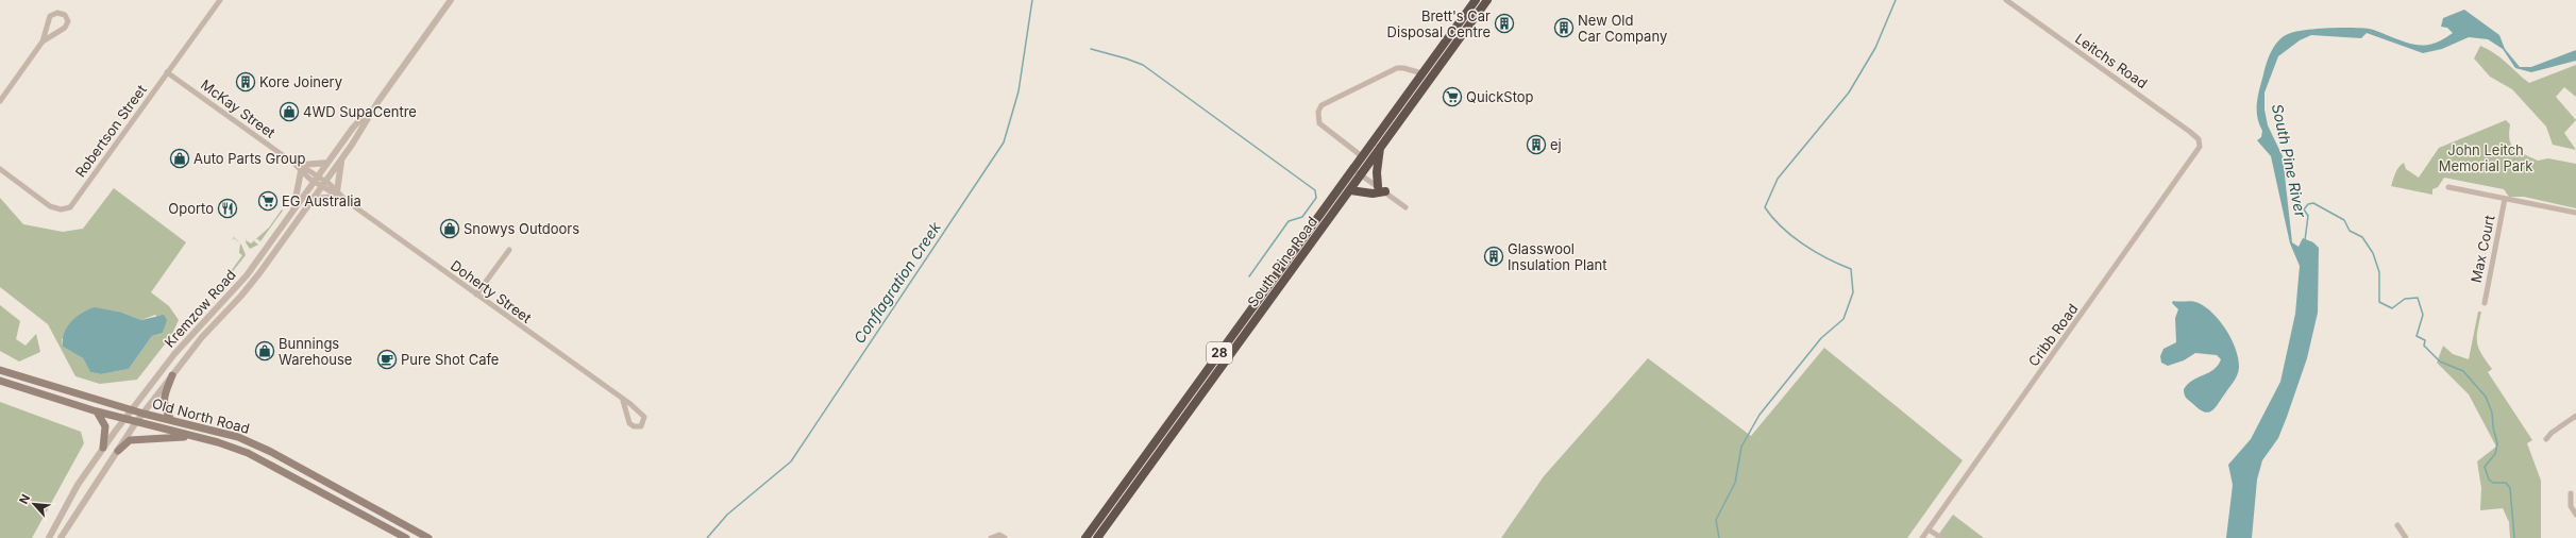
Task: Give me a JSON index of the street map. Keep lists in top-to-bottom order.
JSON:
{
  "streets": {
    "highway": ["South Pine Road", "28"],
    "main road": ["Old North Road"],
    "street": [
      "Leitchs Road",
      "McKay Street",
      "Robertson Street",
      "Max Court",
      "Doherty Street",
      "Kremzow Road",
      "Cribb Road"
    ]
  },
  "crossings": [
    ["Leitchs Road", "Cribb Road"],
    ["McKay Street", "Robertson Street"],
    ["McKay Street", "Doherty Street"],
    ["McKay Street", "Kremzow Road"],
    ["Doherty Street", "Kremzow Road"],
    ["Kremzow Road", "Old North Road"]
  ],
  "water": ["South Pine River", "Conflagration Creek"],
  "parks": ["John Leitch Memorial Park"],
  "places": {
    "building": [
      "Brett's Car Disposal Centre",
      "New Old Car Company",
      "Kore Joinery",
      "ej",
      "Glasswool Insulation Plant"
    ],
    "supermarket": ["QuickStop", "EG Australia"],
    "shop": [
      "4WD SupaCentre",
      "Auto Parts Group",
      "Snowys Outdoors",
      "Bunnings Warehouse"
    ],
    "restaurant": ["Oporto"],
    "cafe": ["Pure Shot Cafe"]
  },
  "north": "top left"
}
